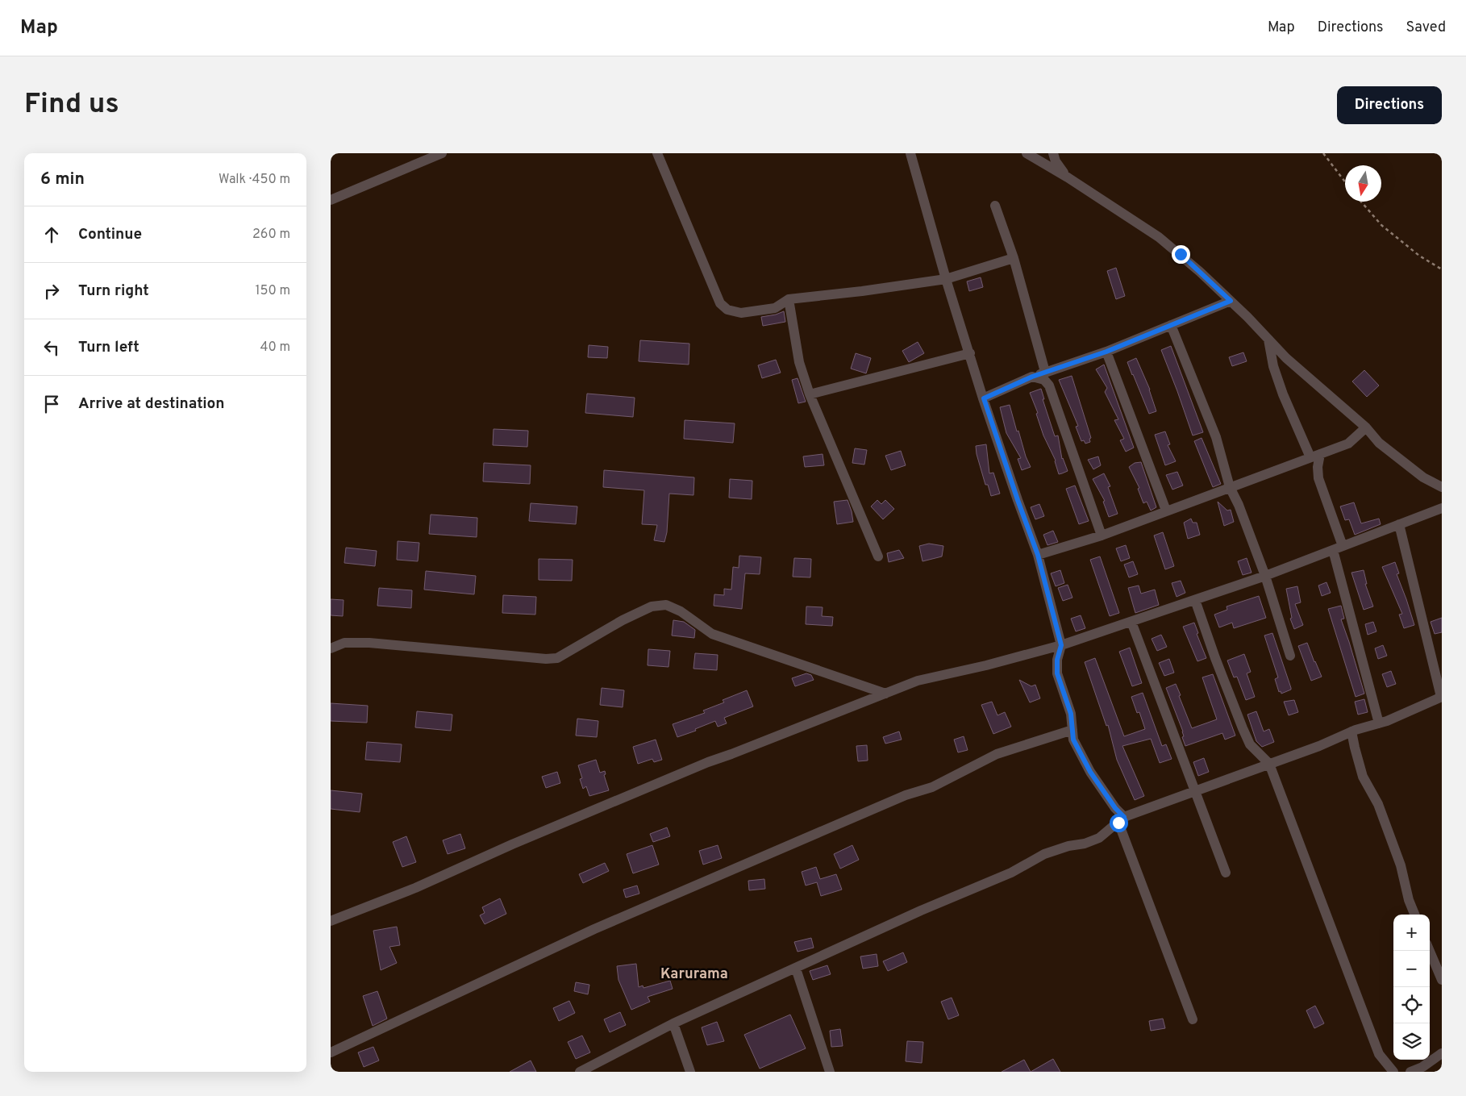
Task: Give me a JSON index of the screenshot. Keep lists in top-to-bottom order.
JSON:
{
  "districts": ["Karurama"],
  "north": "bottom",
  "page": {
    "header": "Map",
    "nav": ["Map", "Directions", "Saved"],
    "buttons": "Directions",
    "title": "Find us",
    "heading": ["6 min", "Walk · 450 m"],
    "list": [
      ["Continue", "260 m"],
      ["Turn right", "150 m"],
      ["Turn left", "40 m"],
      "Arrive at destination"
    ],
    "map_buttons": ["+", "−"]
  }
}
